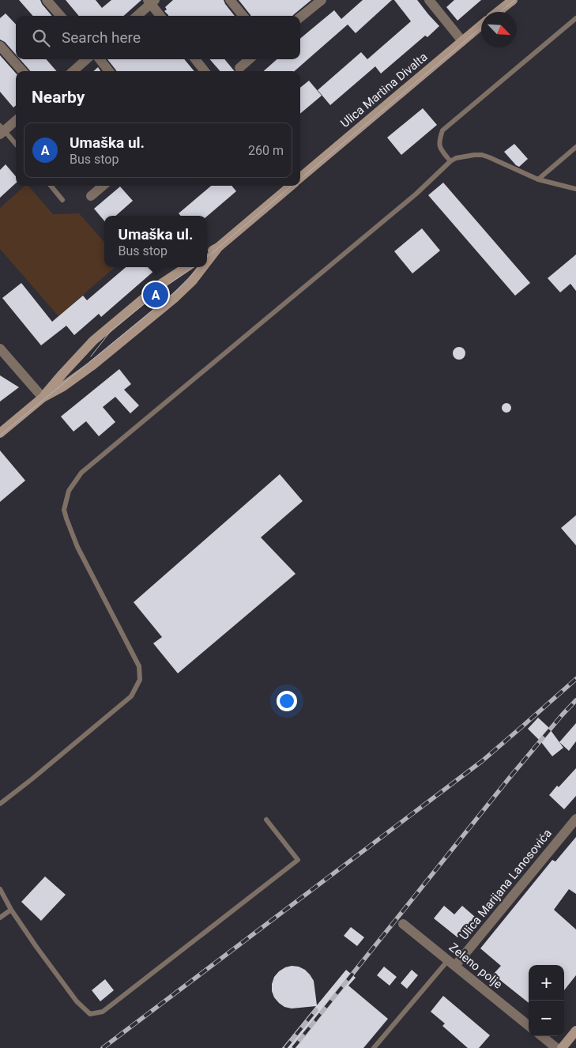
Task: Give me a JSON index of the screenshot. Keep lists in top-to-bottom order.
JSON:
{
  "streets": {
    "street": ["Ulica Martina Divalta", "Ulica Marijana Lanosovića", "Zeleno polje"]
  },
  "crossings": [
    ["Ulica Marijana Lanosovića", "Zeleno polje"]
  ],
  "north": "bottom right",
  "page": {
    "search": "Search here",
    "heading": "Nearby",
    "list": [
      {
        "mark": "A",
        "name": "Umaška ul.",
        "note": "Bus stop",
        "value": "260 m"
      }
    ],
    "popup": ["Umaška ul.", "Bus stop"],
    "pins": "A",
    "map_buttons": ["+", "−"]
  }
}
